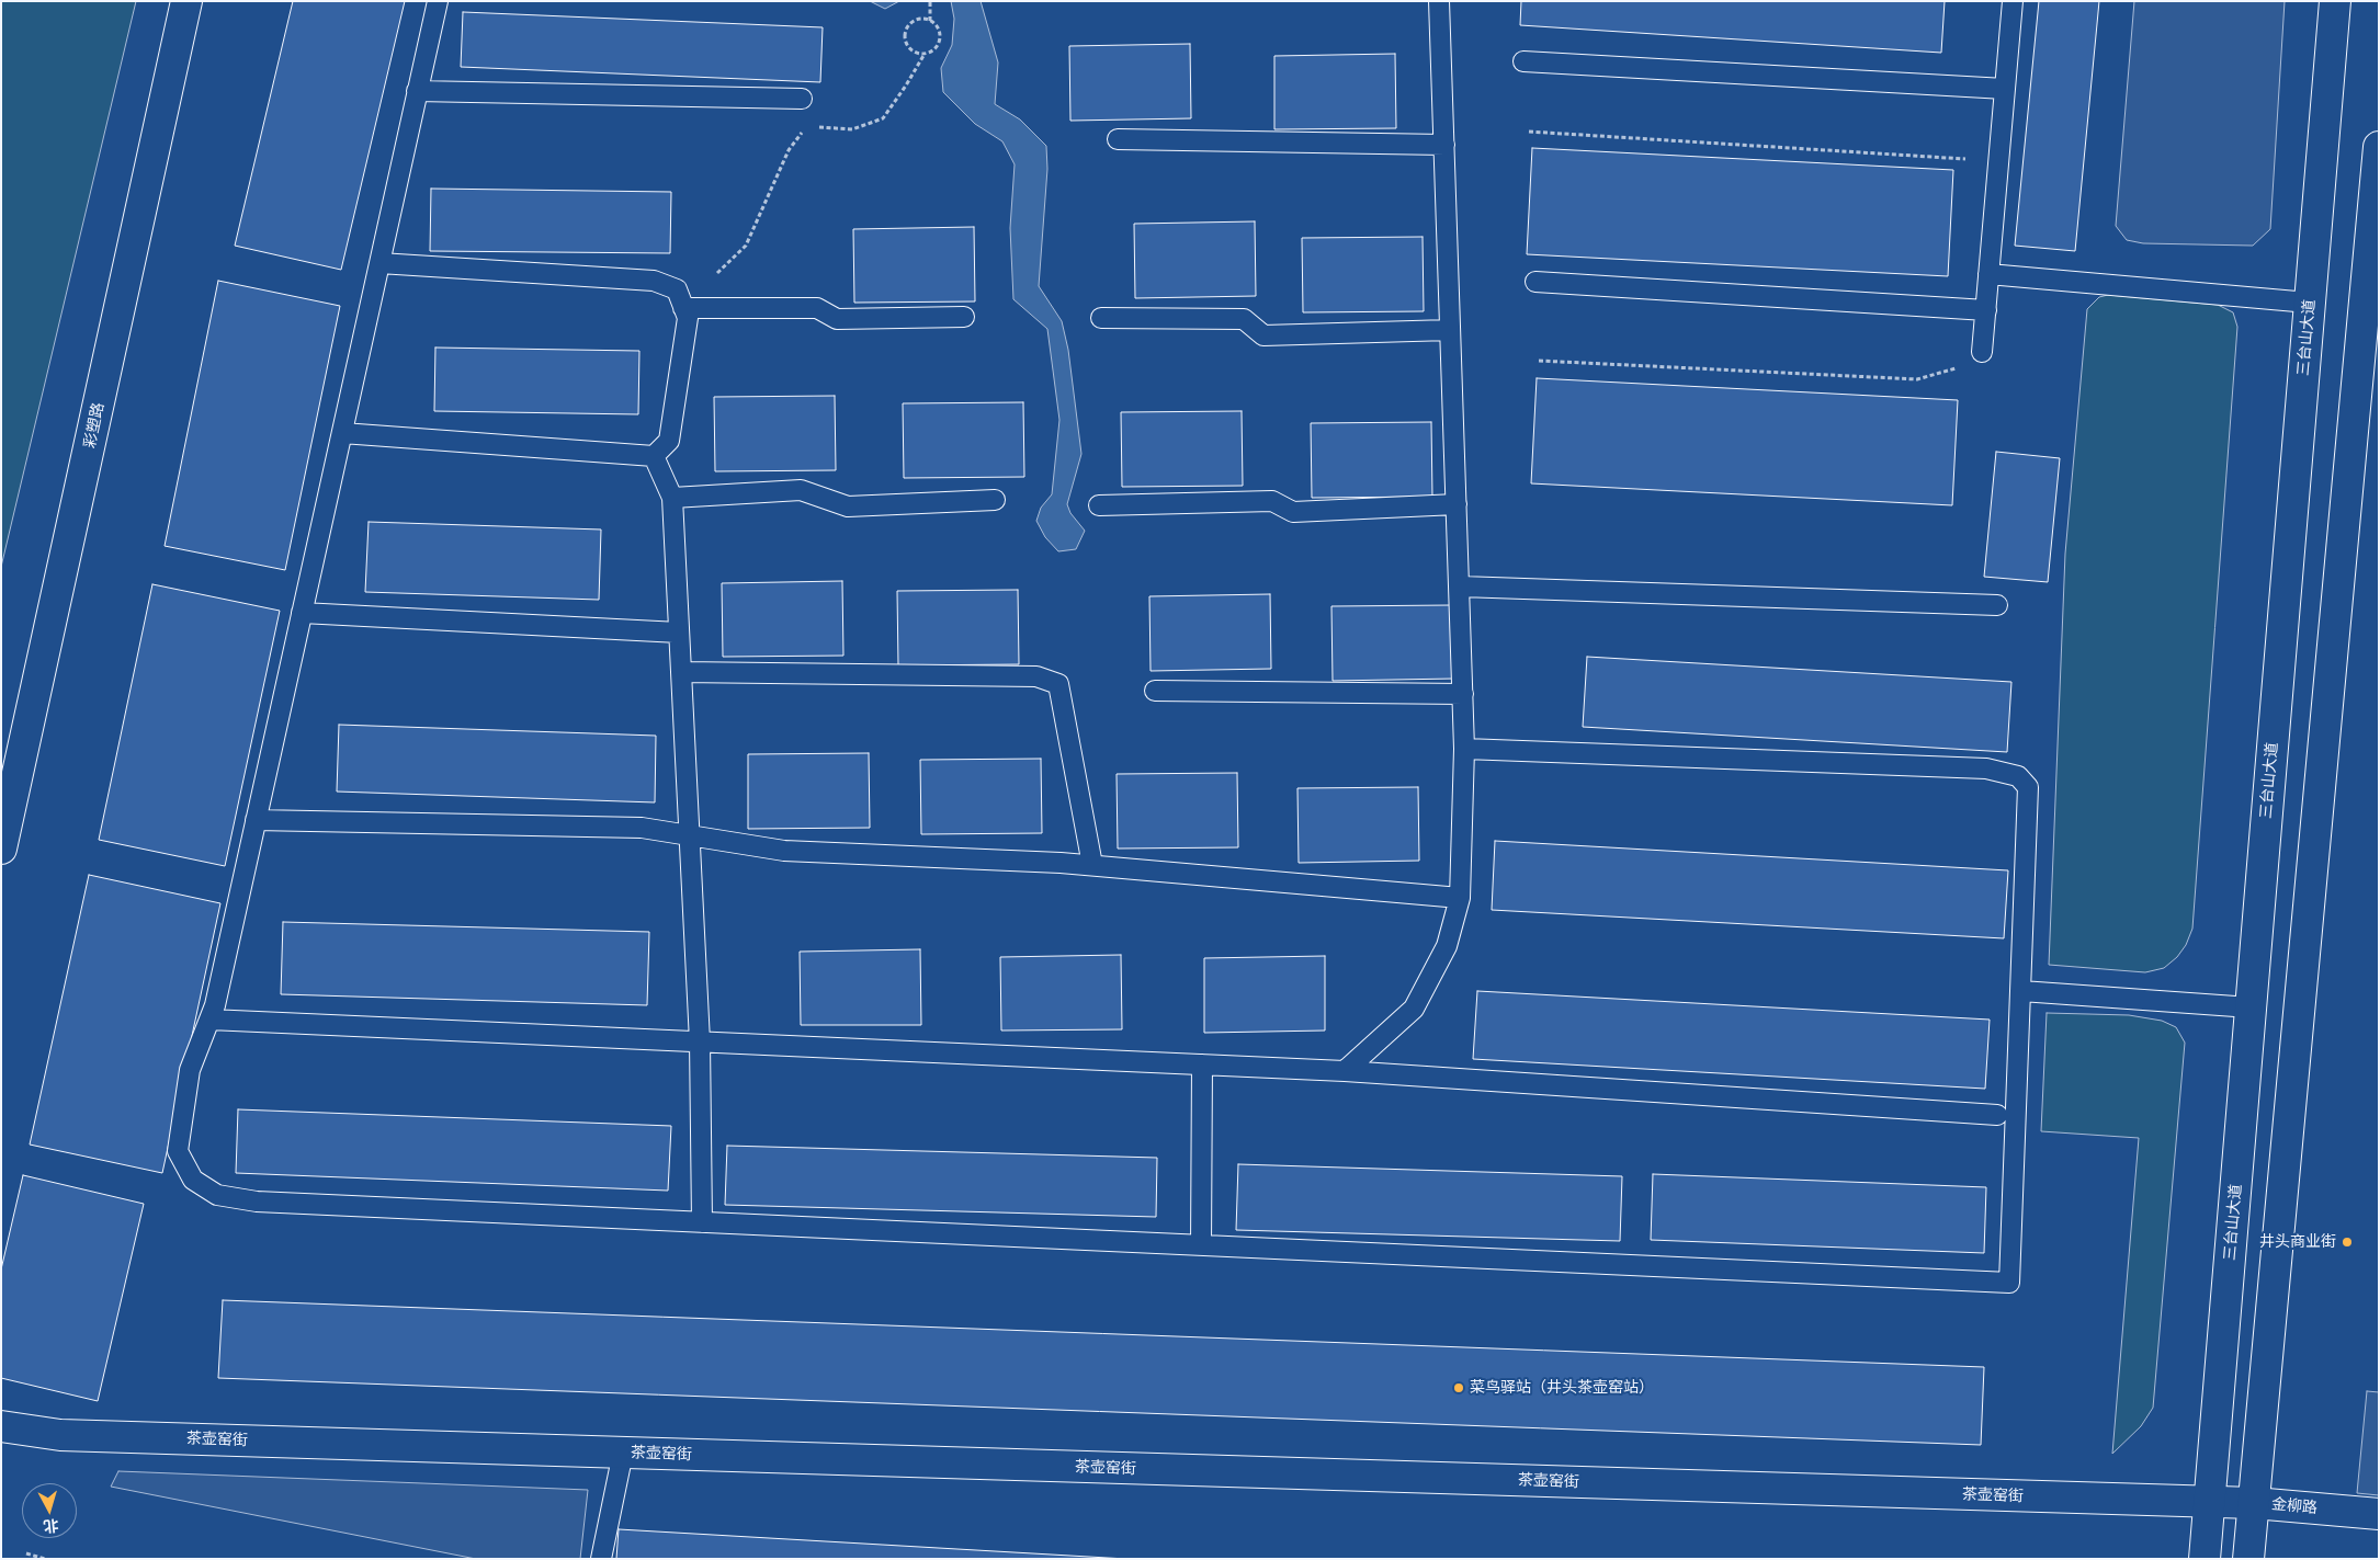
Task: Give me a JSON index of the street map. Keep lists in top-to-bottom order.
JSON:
{
  "streets": {
    "street": [
      "三台山大道",
      "彩塑路",
      "茶壶窑街",
      "金柳路"
    ]
  },
  "crossings": [
    ["三台山大道", "茶壶窑街"],
    ["三台山大道", "金柳路"],
    ["茶壶窑街", "金柳路"]
  ],
  "places": ["井头商业街", "菜鸟驿站（井头茶壶窑站）"],
  "north": "bottom"
}
